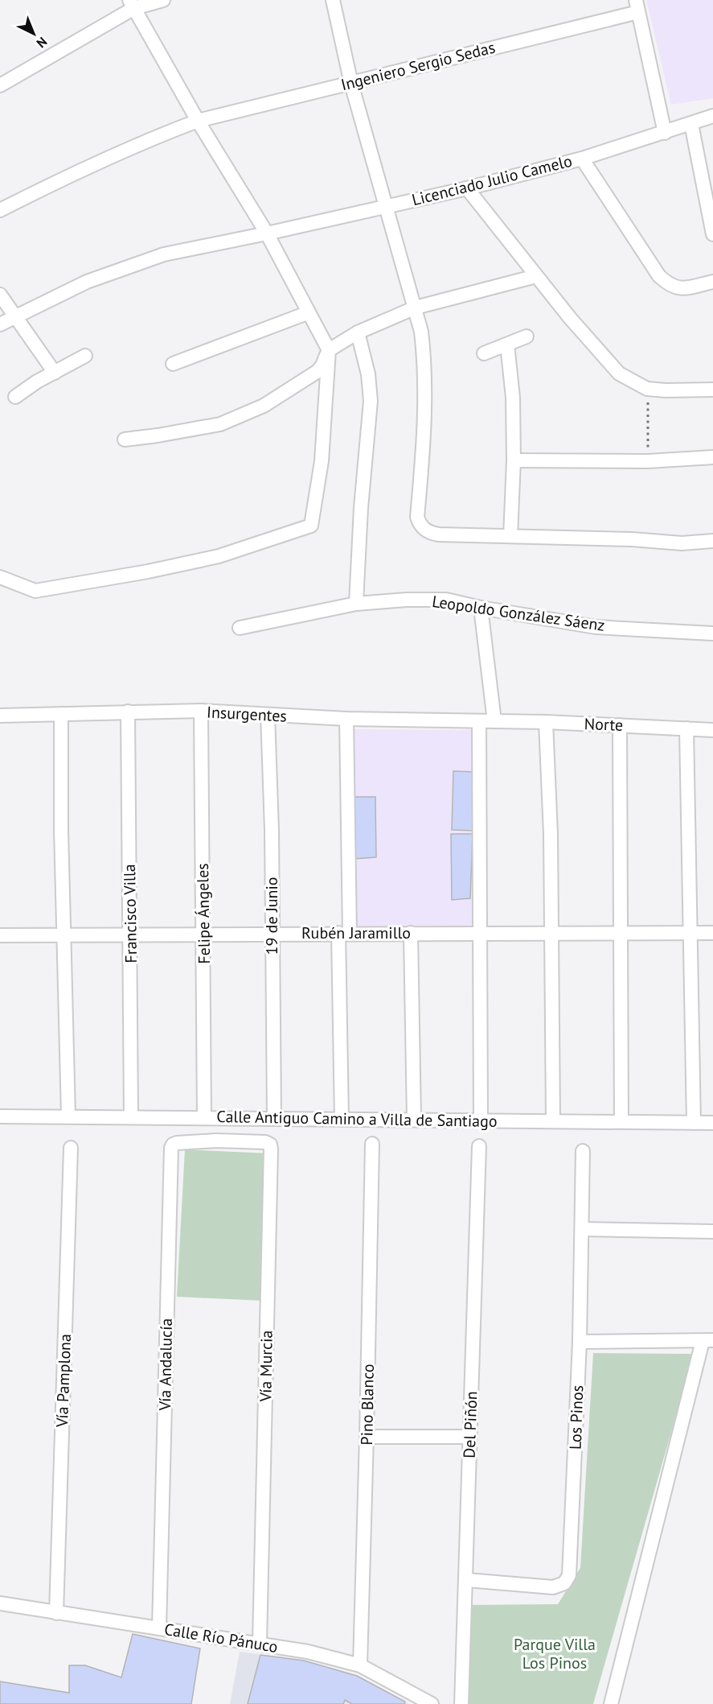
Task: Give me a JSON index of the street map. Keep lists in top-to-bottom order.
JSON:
{
  "streets": {
    "street": [
      "Ingeniero Sergio Sedas",
      "Licenciado Julio Camelo",
      "Leopoldo González Sáenz",
      "Insurgentes",
      "Norte",
      "Francisco Villa",
      "Felipe Ángeles",
      "19 de Junio",
      "Rubén Jaramillo",
      "Calle Antiguo Camino a Villa de Santiago",
      "Vía Andalucía",
      "Vía Murcia",
      "Vía Pamplona",
      "Pino Blanco",
      "Los Pinos",
      "Del Piñón",
      "Calle Río Pánuco"
    ]
  },
  "crossings": [
    ["Insurgentes", "Norte"],
    ["Insurgentes", "Francisco Villa"],
    ["Insurgentes", "Felipe Ángeles"],
    ["Insurgentes", "19 de Junio"],
    ["Francisco Villa", "Rubén Jaramillo"],
    ["Francisco Villa", "Calle Antiguo Camino a Villa de Santiago"],
    ["Felipe Ángeles", "Rubén Jaramillo"],
    ["Felipe Ángeles", "Calle Antiguo Camino a Villa de Santiago"],
    ["19 de Junio", "Rubén Jaramillo"],
    ["19 de Junio", "Calle Antiguo Camino a Villa de Santiago"],
    ["Vía Andalucía", "Vía Murcia"],
    ["Vía Andalucía", "Calle Río Pánuco"],
    ["Vía Murcia", "Calle Río Pánuco"],
    ["Vía Pamplona", "Calle Río Pánuco"],
    ["Pino Blanco", "Calle Río Pánuco"],
    ["Los Pinos", "Del Piñón"]
  ],
  "parks": ["Parque Villa Los Pinos"],
  "north": "bottom right"
}
